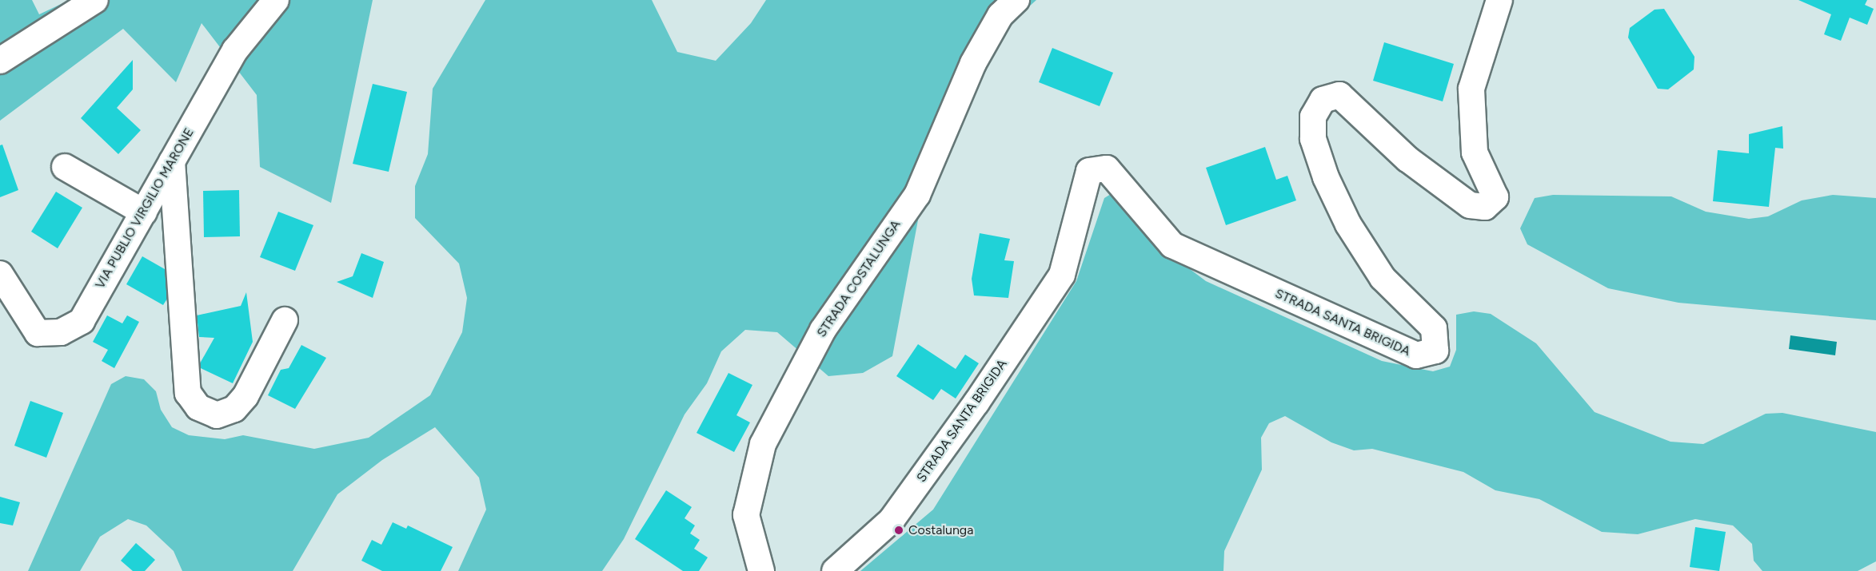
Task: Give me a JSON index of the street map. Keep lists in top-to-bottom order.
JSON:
{
  "streets": {
    "street": ["VIA PUBLIO VIRGILIO MARONE", "STRADA COSTALUNGA", "STRADA SANTA BRIGIDA"]
  },
  "places": ["Costalunga"]
}
